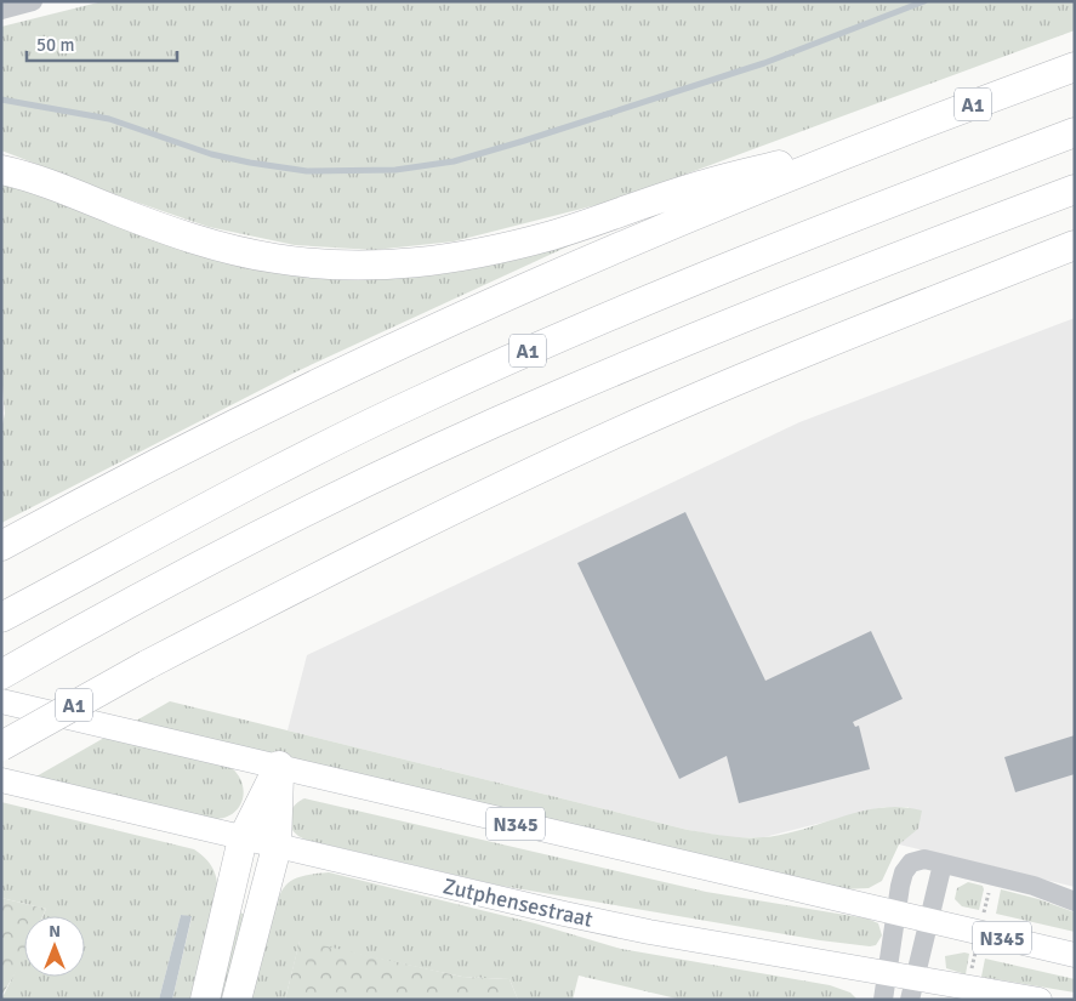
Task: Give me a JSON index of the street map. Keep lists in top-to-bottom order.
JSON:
{
  "streets": {
    "highway": ["A1"],
    "main road": ["N345", "Zutphensestraat"]
  },
  "scale_bar": "50 m",
  "north": "top"
}
